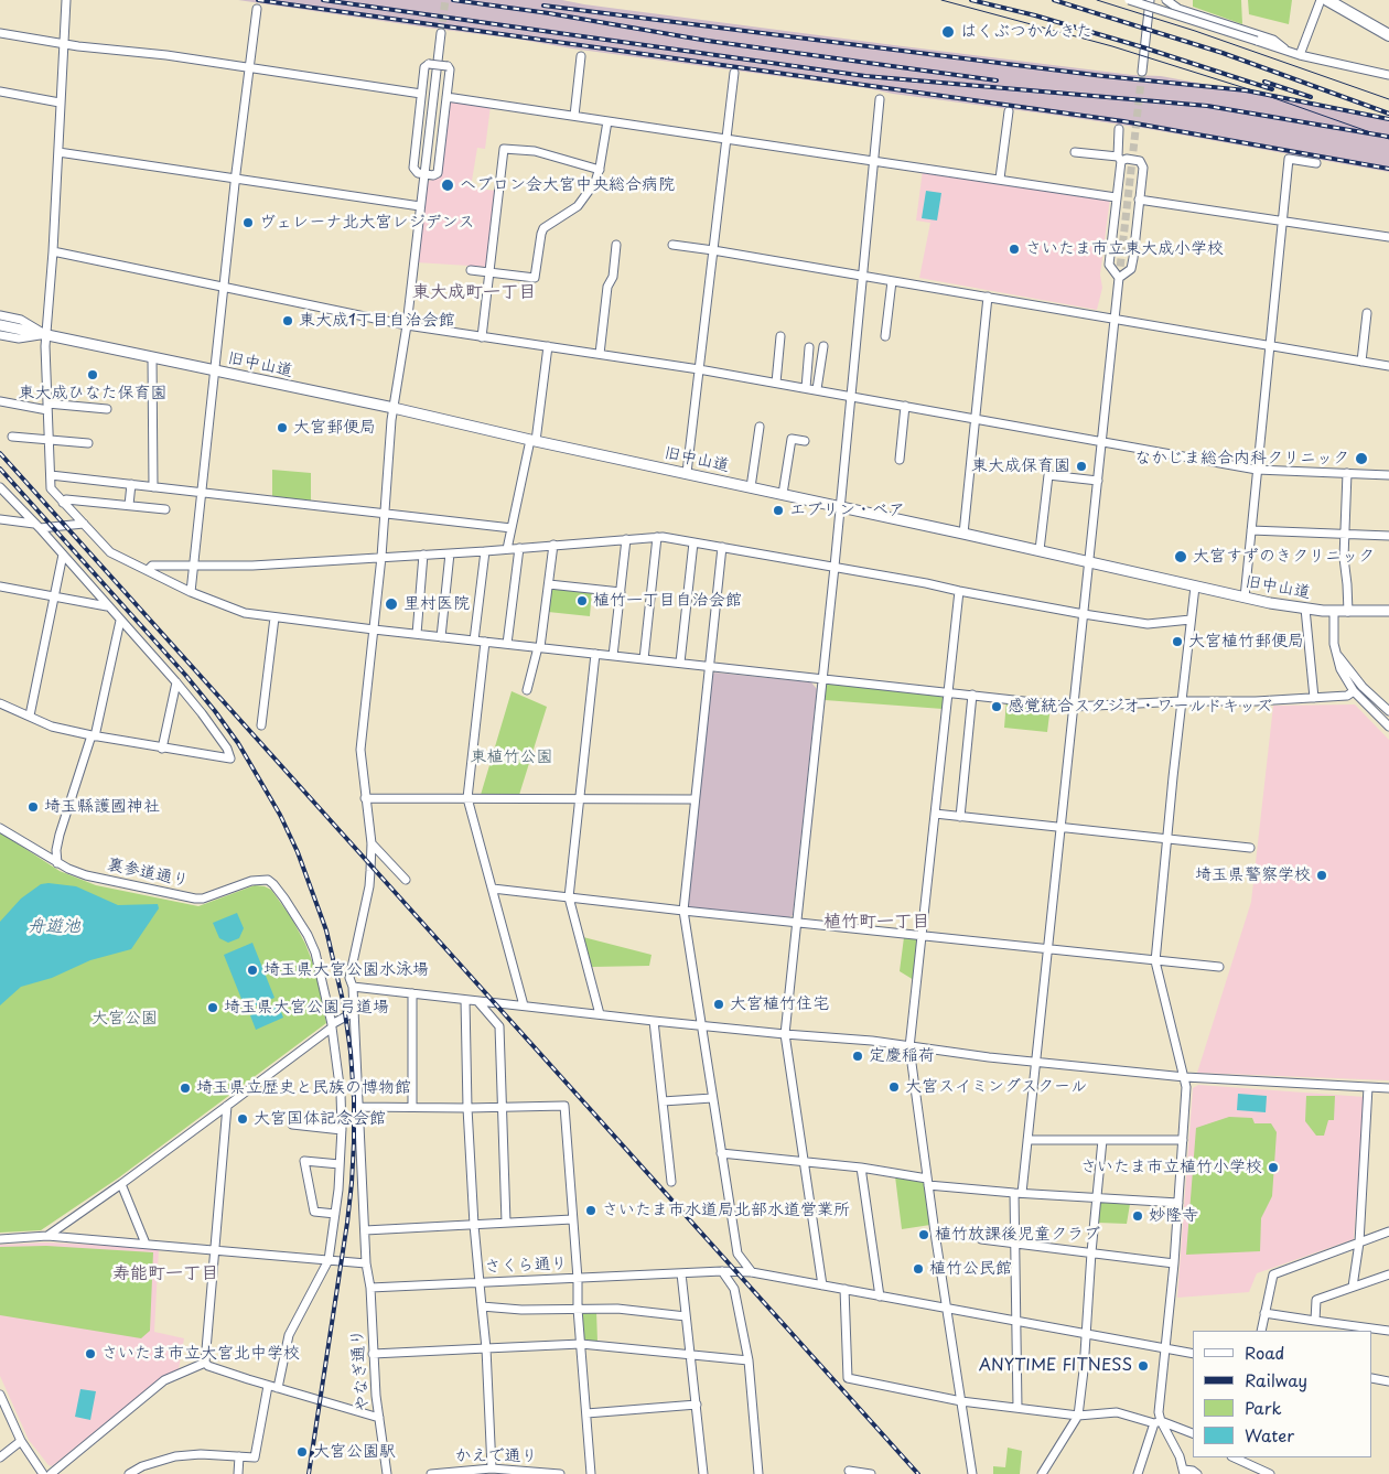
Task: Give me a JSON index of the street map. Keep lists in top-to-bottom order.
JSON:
{
  "streets": {
    "main road": ["旧中山道"],
    "street": [
      "裏参道通り",
      "さくら通り",
      "やなぎ通り",
      "かえで通り"
    ]
  },
  "crossings": [
    ["旧中山道", "やなぎ通り"],
    ["さくら通り", "やなぎ通り"]
  ],
  "districts": ["東大成町一丁目", "植竹町一丁目", "寿能町一丁目"],
  "water": ["舟遊池"],
  "parks": ["東植竹公園", "大宮公園"],
  "places": [
    "はくぶつかんきた",
    "ヘブロン会大宮中央総合病院",
    "ヴェレーナ北大宮レジデンス",
    "さいたま市立東大成小学校",
    "東大成1丁目自治会館",
    "東大成ひなた保育園",
    "大宮郵便局",
    "なかじま総合内科クリニック",
    "東大成保育園",
    "エブリン・ベア",
    "大宮すずのきクリニック",
    "植竹一丁目自治会館",
    "里村医院",
    "大宮植竹郵便局",
    "感覚統合スタジオ・ワールドキッズ",
    "埼玉縣護國神社",
    "埼玉県警察学校",
    "埼玉県大宮公園水泳場",
    "大宮植竹住宅",
    "埼玉県大宮公園弓道場",
    "定慶稲荷",
    "大宮スイミングスクール",
    "埼玉県立歴史と民族の博物館",
    "大宮国体記念会館",
    "さいたま市立植竹小学校",
    "さいたま市水道局北部水道営業所",
    "妙隆寺",
    "植竹放課後児童クラブ",
    "植竹公民館",
    "さいたま市立大宮北中学校",
    "ANYTIME FITNESS",
    "大宮公園駅"
  ],
  "legend": [
    "Road",
    "Railway",
    "Park",
    "Water"
  ]
}
